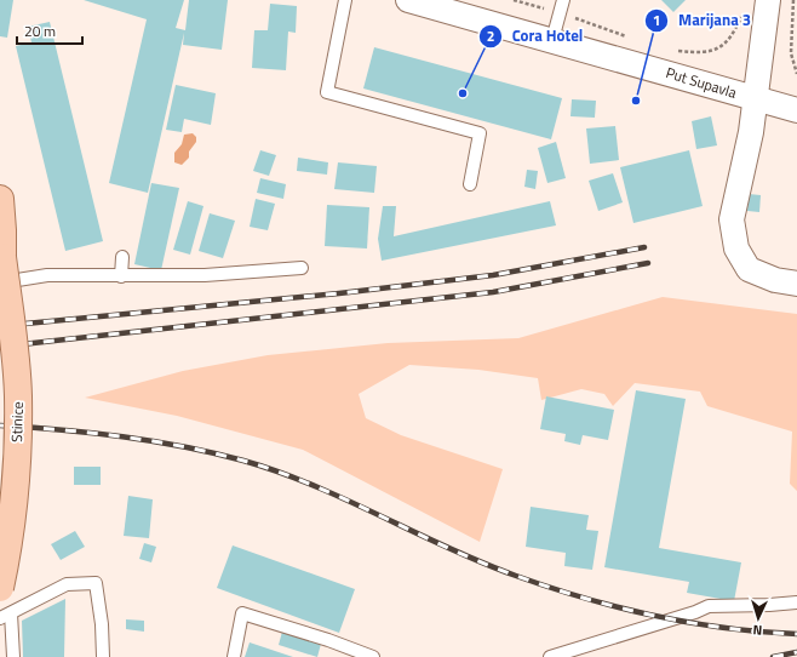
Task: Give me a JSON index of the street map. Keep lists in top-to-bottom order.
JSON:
{
  "streets": {
    "main road": ["Stinice"],
    "street": ["Put Supavla"]
  },
  "places": ["Cora Hotel", "Marijana 3"],
  "scale_bar": "20 m",
  "north": "bottom"
}
